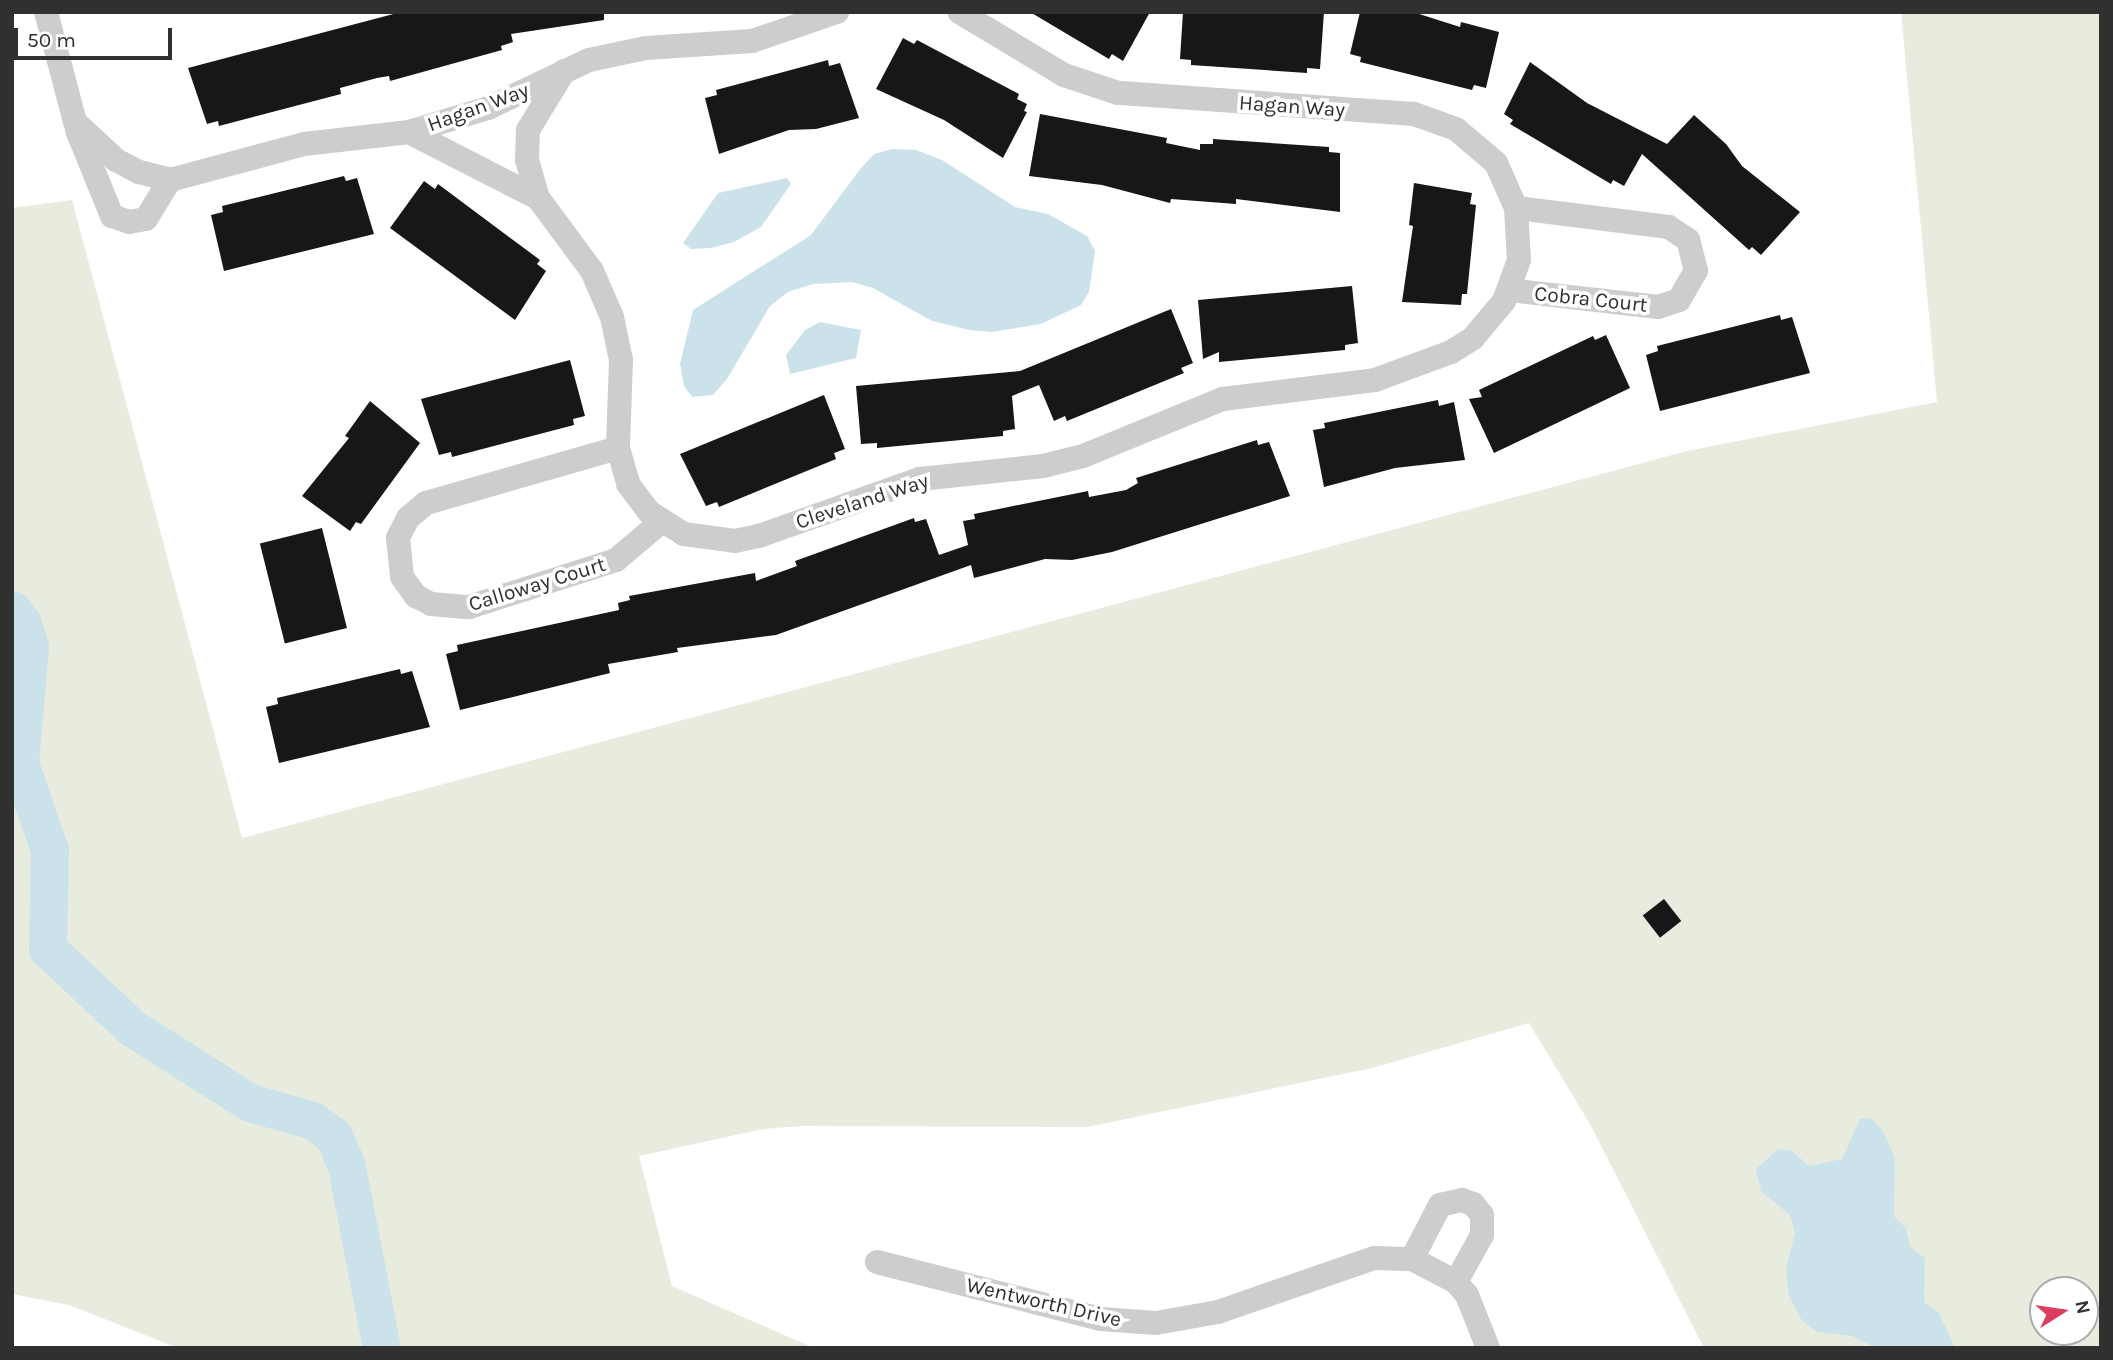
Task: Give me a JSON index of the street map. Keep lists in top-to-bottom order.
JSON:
{
  "streets": {
    "street": [
      "Hagan Way",
      "Cobra Court",
      "Cleveland Way",
      "Calloway Court",
      "Wentworth Drive"
    ]
  },
  "crossings": [
    ["Hagan Way", "Cobra Court"],
    ["Hagan Way", "Cleveland Way"],
    ["Cobra Court", "Cleveland Way"],
    ["Cleveland Way", "Calloway Court"]
  ],
  "scale_bar": "50 m",
  "north": "right"
}
